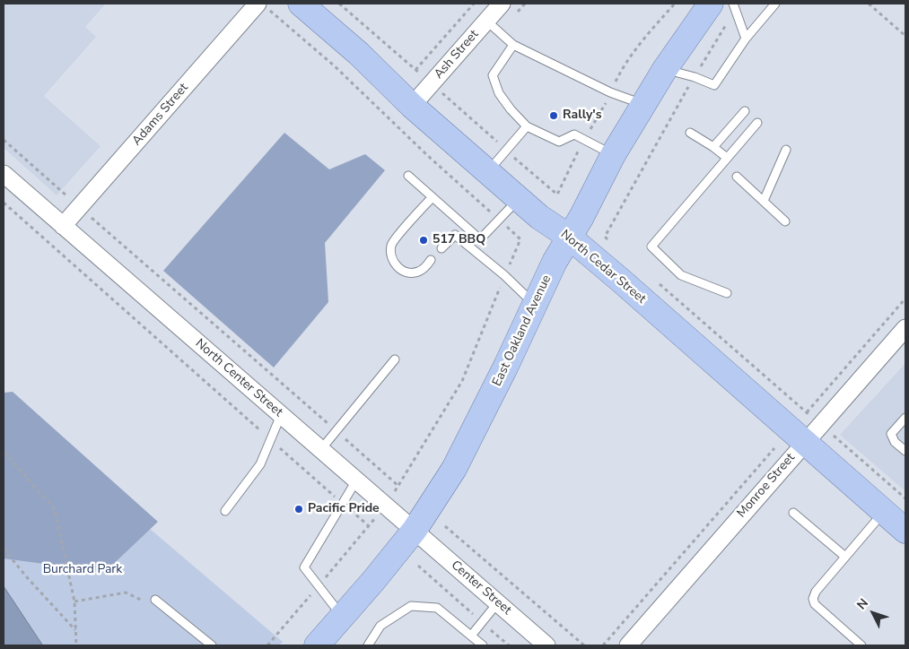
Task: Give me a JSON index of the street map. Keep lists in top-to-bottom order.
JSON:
{
  "streets": {
    "main road": ["North Cedar Street", "East Oakland Avenue"],
    "street": [
      "Ash Street",
      "Adams Street",
      "North Center Street",
      "Monroe Street",
      "Center Street"
    ]
  },
  "crossings": [
    ["Ash Street", "North Cedar Street"],
    ["Adams Street", "North Center Street"],
    ["North Cedar Street", "East Oakland Avenue"],
    ["North Cedar Street", "Monroe Street"],
    ["East Oakland Avenue", "North Center Street"],
    ["East Oakland Avenue", "Center Street"],
    ["North Center Street", "Center Street"]
  ],
  "parks": ["Burchard Park"],
  "places": ["Rally's", "517 BBQ", "Pacific Pride"],
  "north": "top left"
}
